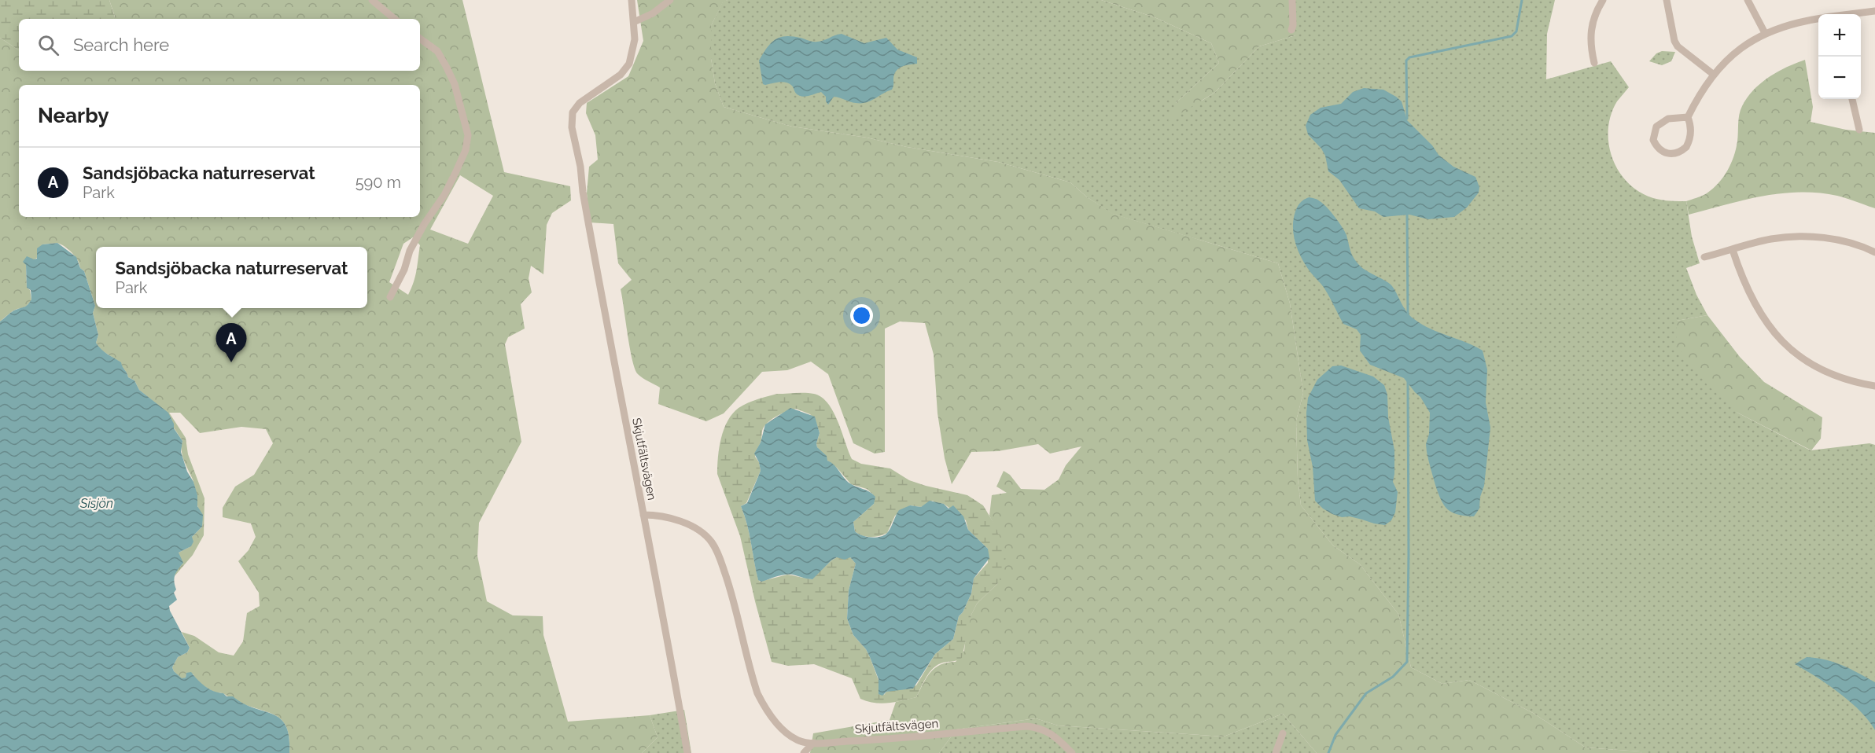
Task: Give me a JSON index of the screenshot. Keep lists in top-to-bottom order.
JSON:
{
  "streets": {
    "street": ["Skjutfältsvägen"]
  },
  "water": ["Sisjön"],
  "page": {
    "map_buttons": ["+", "−"],
    "search": "Search here",
    "heading": "Nearby",
    "list": [
      {
        "mark": "A",
        "name": "Sandsjöbacka naturreservat",
        "note": "Park",
        "value": "590 m"
      }
    ],
    "popup": ["Sandsjöbacka naturreservat", "Park"],
    "pins": "A"
  }
}
